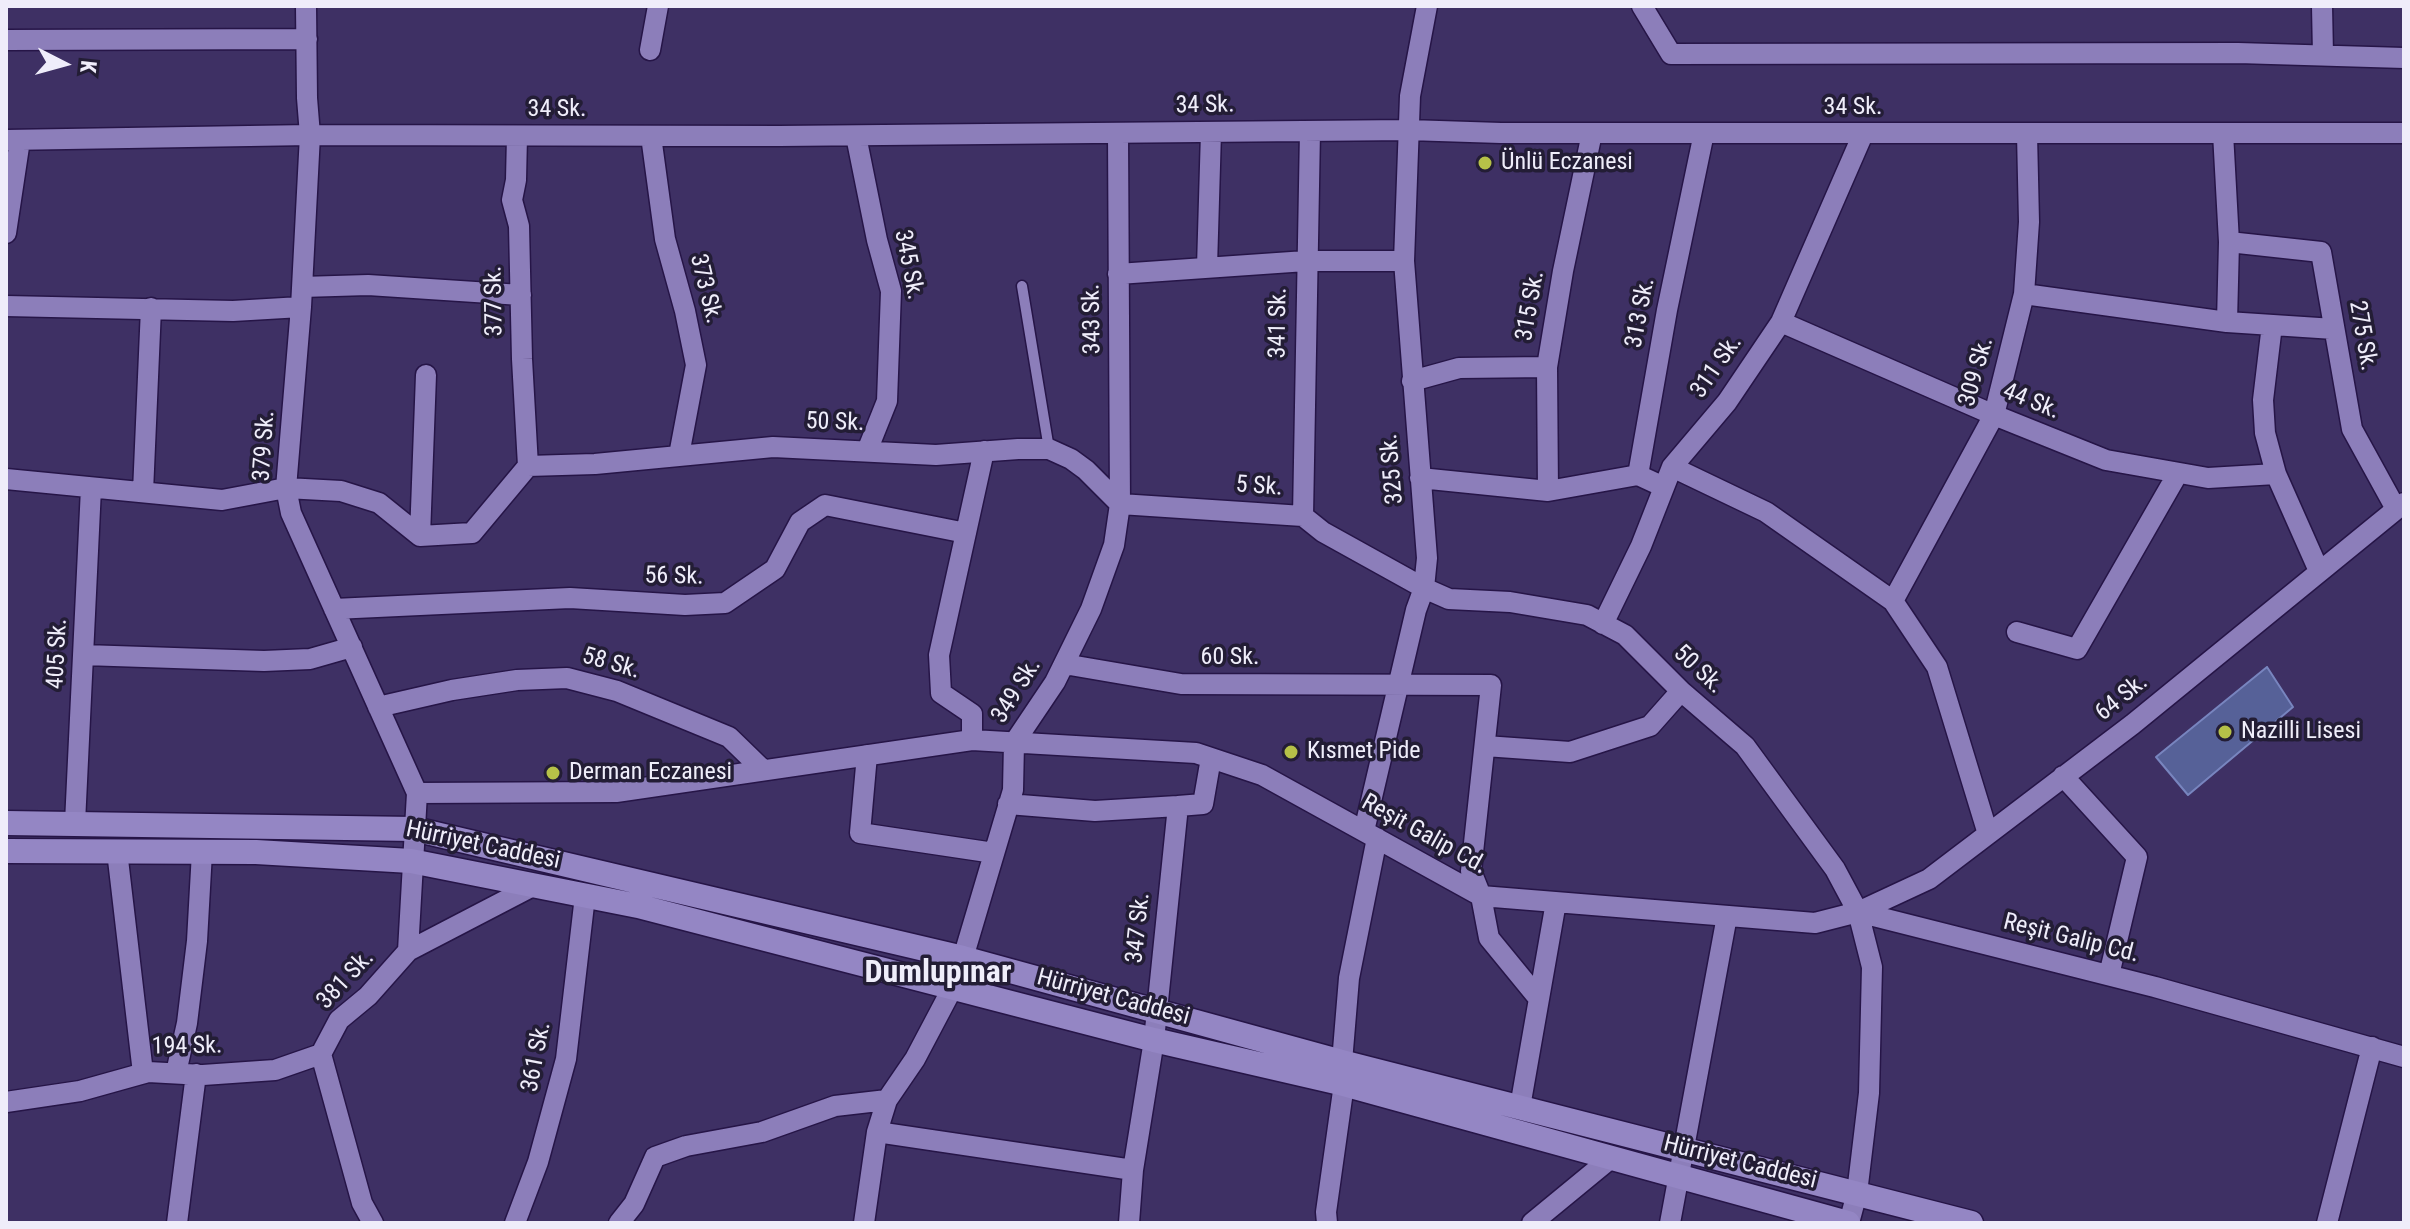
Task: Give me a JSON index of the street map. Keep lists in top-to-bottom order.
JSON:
{
  "streets": {
    "main road": ["Hürriyet Caddesi"],
    "street": [
      "34 Sk.",
      "345 Sk.",
      "373 Sk.",
      "377 Sk.",
      "315 Sk.",
      "313 Sk.",
      "343 Sk.",
      "341 Sk.",
      "275 Sk.",
      "311 Sk.",
      "309 Sk.",
      "44 Sk.",
      "50 Sk.",
      "379 Sk.",
      "325 Sk.",
      "5 Sk.",
      "56 Sk.",
      "405 Sk.",
      "60 Sk.",
      "58 Sk.",
      "349 Sk.",
      "64 Sk.",
      "Reşit Galip Cd.",
      "347 Sk.",
      "381 Sk.",
      "194 Sk.",
      "361 Sk."
    ]
  },
  "crossings": [
    ["34 Sk.", "345 Sk."],
    ["34 Sk.", "373 Sk."],
    ["34 Sk.", "377 Sk."],
    ["34 Sk.", "315 Sk."],
    ["34 Sk.", "313 Sk."],
    ["34 Sk.", "343 Sk."],
    ["34 Sk.", "341 Sk."],
    ["34 Sk.", "311 Sk."],
    ["34 Sk.", "309 Sk."],
    ["34 Sk.", "379 Sk."],
    ["34 Sk.", "325 Sk."],
    ["345 Sk.", "50 Sk."],
    ["373 Sk.", "50 Sk."],
    ["377 Sk.", "50 Sk."],
    ["343 Sk.", "5 Sk."],
    ["343 Sk.", "349 Sk."],
    ["341 Sk.", "5 Sk."],
    ["275 Sk.", "64 Sk."],
    ["311 Sk.", "44 Sk."],
    ["311 Sk.", "50 Sk."],
    ["309 Sk.", "44 Sk."],
    ["50 Sk.", "325 Sk."],
    ["50 Sk.", "5 Sk."],
    ["50 Sk.", "64 Sk."],
    ["50 Sk.", "Reşit Galip Cd."],
    ["50 Sk.", "Hürriyet Caddesi"],
    ["379 Sk.", "56 Sk."],
    ["379 Sk.", "58 Sk."],
    ["379 Sk.", "Reşit Galip Cd."],
    ["379 Sk.", "Hürriyet Caddesi"],
    ["379 Sk.", "381 Sk."],
    ["325 Sk.", "5 Sk."],
    ["325 Sk.", "60 Sk."],
    ["325 Sk.", "Reşit Galip Cd."],
    ["325 Sk.", "Hürriyet Caddesi"],
    ["5 Sk.", "349 Sk."],
    ["405 Sk.", "Hürriyet Caddesi"],
    ["60 Sk.", "349 Sk."],
    ["58 Sk.", "Reşit Galip Cd."],
    ["349 Sk.", "Reşit Galip Cd."],
    ["349 Sk.", "Hürriyet Caddesi"],
    ["64 Sk.", "Reşit Galip Cd."],
    ["Hürriyet Caddesi", "347 Sk."],
    ["Hürriyet Caddesi", "381 Sk."],
    ["Hürriyet Caddesi", "361 Sk."],
    ["381 Sk.", "194 Sk."]
  ],
  "districts": ["Dumlupınar"],
  "places": [
    "Ünlü Eczanesi",
    "Nazilli Lisesi",
    "Kısmet Pide",
    "Derman Eczanesi"
  ],
  "north": "right"
}
